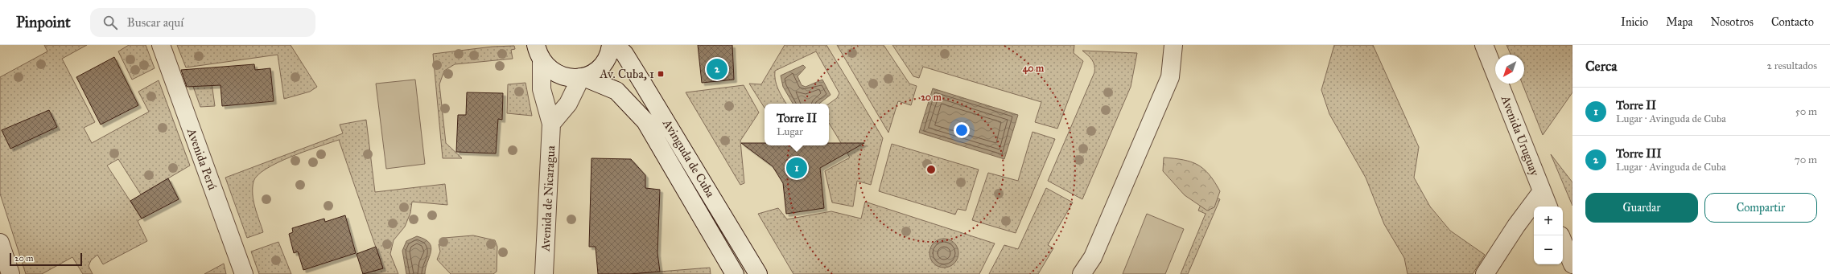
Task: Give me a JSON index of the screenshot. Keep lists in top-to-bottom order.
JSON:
{
  "streets": {
    "street": [
      "Avenida Uruguay",
      "Avinguda de Cuba",
      "Avenida Perú",
      "Avenida de Nicaragua"
    ]
  },
  "places": {
    "transit": ["Av. Cuba, 1"]
  },
  "scale_bar": "20 m",
  "north": "bottom left",
  "page": {
    "header": "Pinpoint",
    "search": "Buscar aquí",
    "nav": [
      "Inicio",
      "Mapa",
      "Nosotros",
      "Contacto"
    ],
    "heading": ["Cerca", "2 resultados"],
    "pins": ["2", "1"],
    "list": [
      {
        "mark": "1",
        "name": "Torre II",
        "note": "Lugar · Avinguda de Cuba",
        "value": "50 m"
      },
      {
        "mark": "2",
        "name": "Torre III",
        "note": "Lugar · Avinguda de Cuba",
        "value": "70 m"
      }
    ],
    "popup": ["Torre II", "Lugar"],
    "buttons": ["Guardar", "Compartir"],
    "map_buttons": ["+", "−"],
    "scale": "20 m"
  },
  "rings": ["40 m", "20 m"]
}
